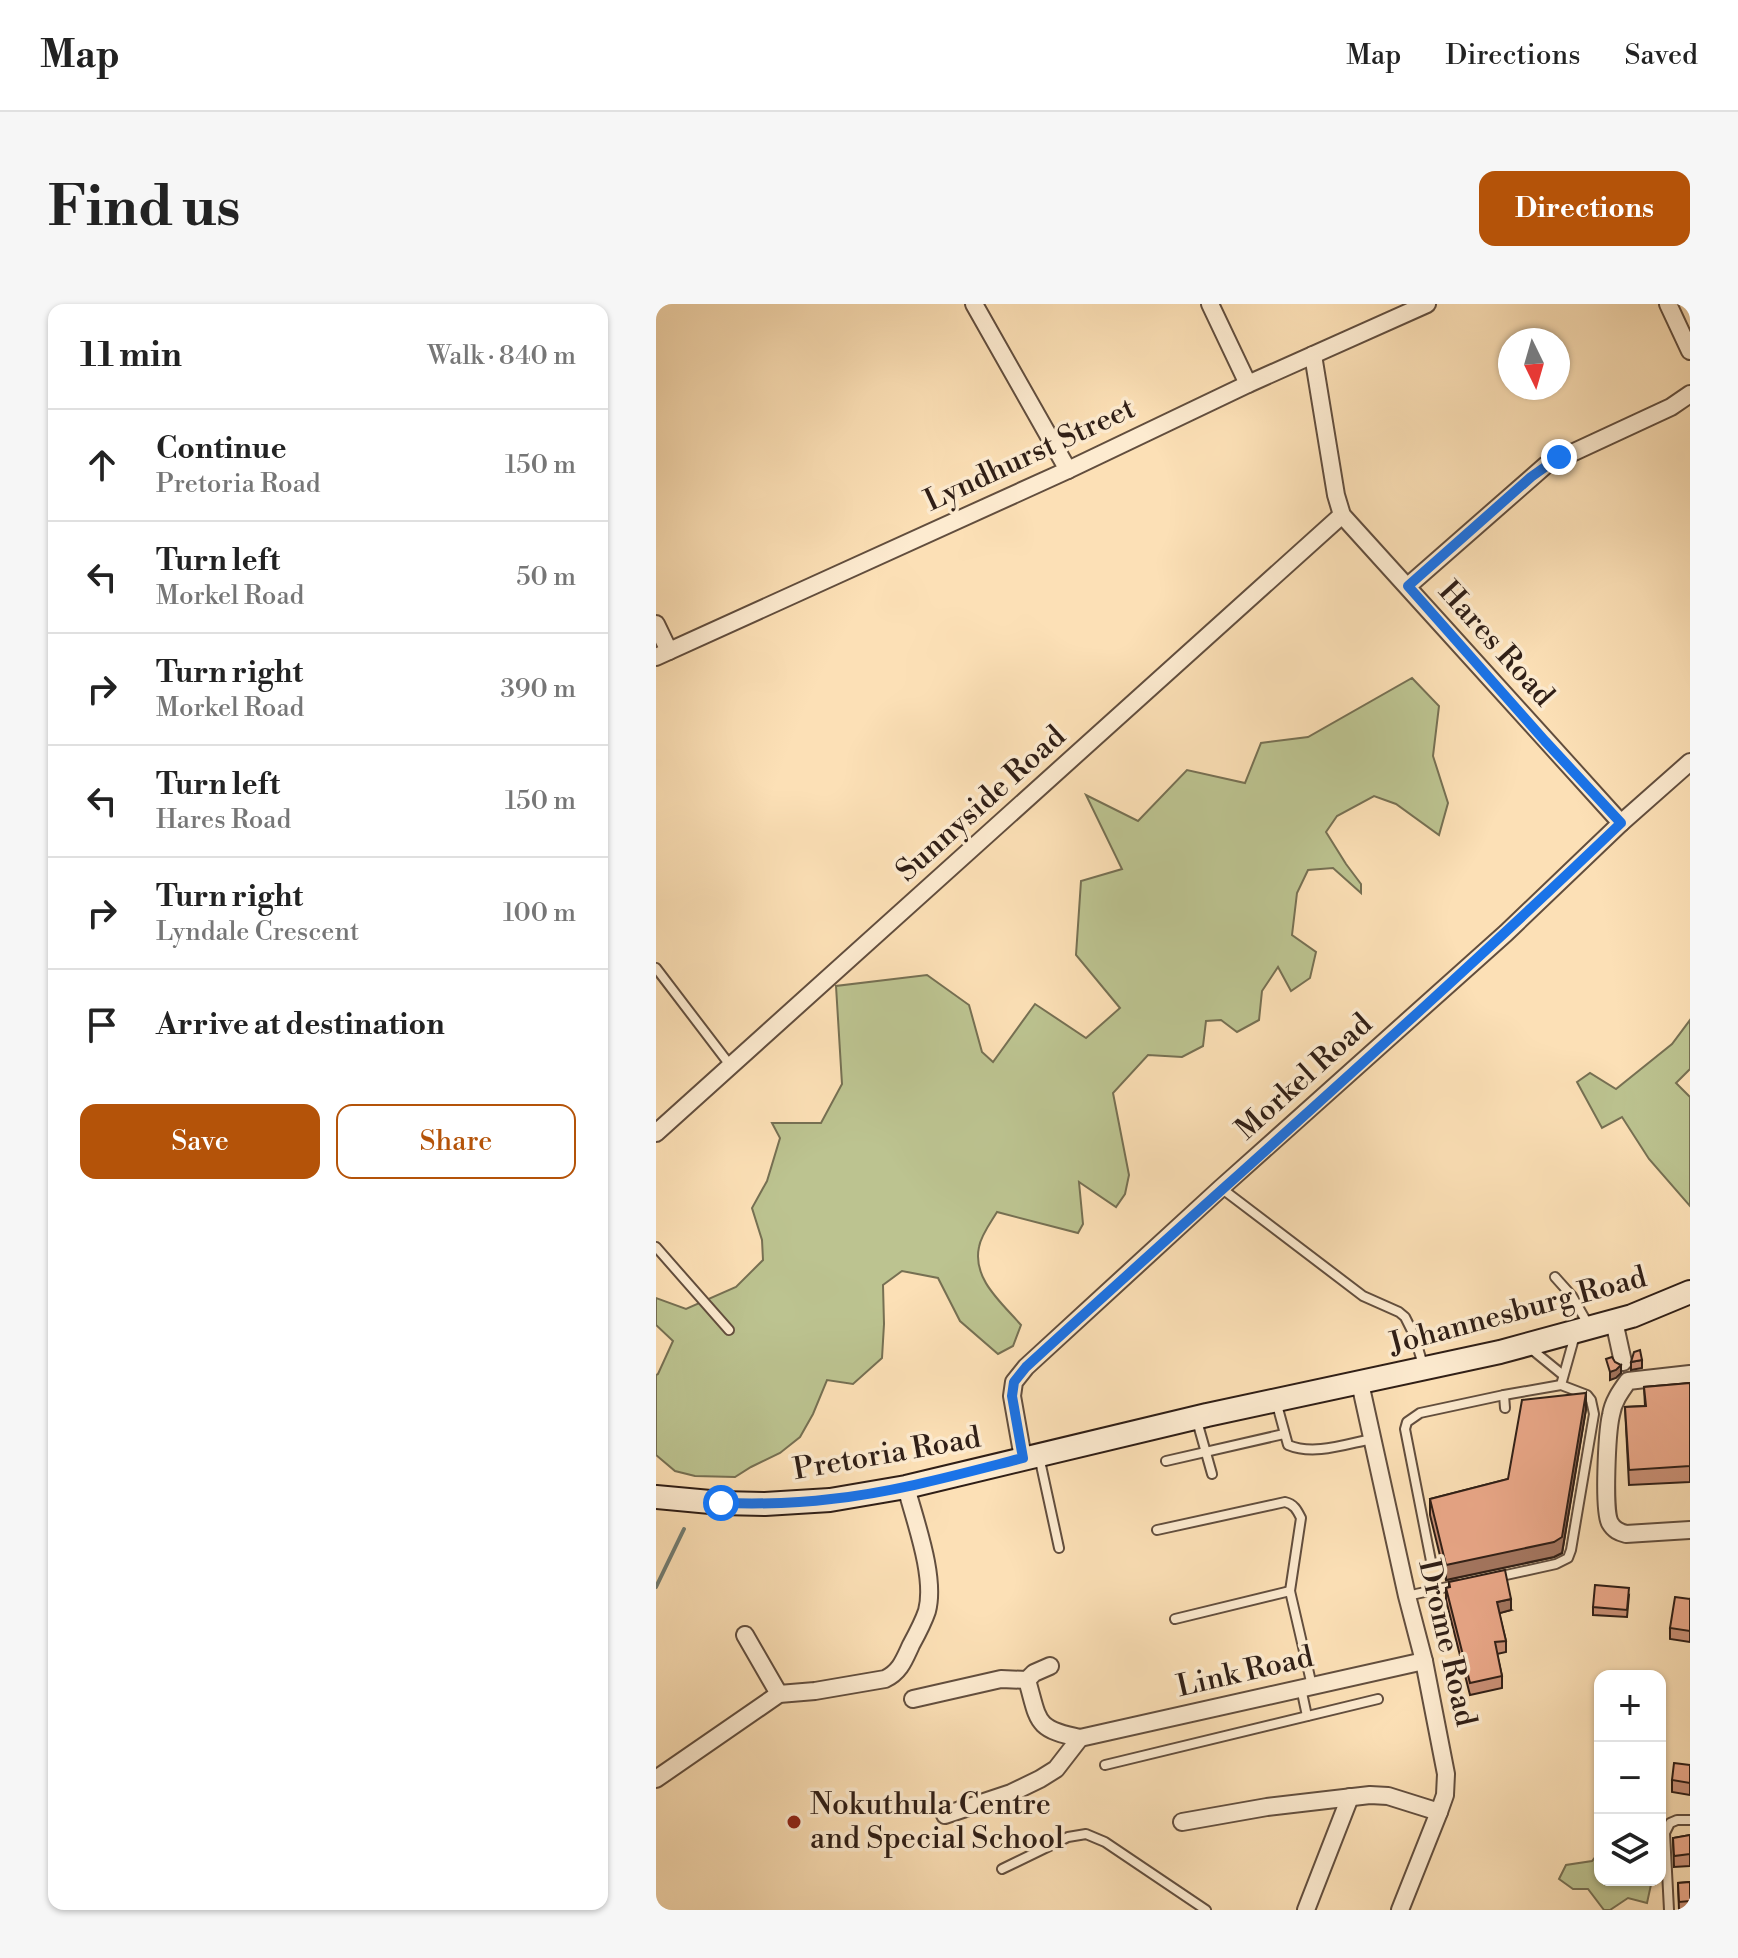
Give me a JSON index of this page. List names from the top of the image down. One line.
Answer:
{"streets":{"main road":["Johannesburg Road","Pretoria Road"],"street":["Lyndhurst Street","Hares Road","Sunnyside Road","Morkel Road","Drome Road","Link Road"]},"crossings":[["Lyndhurst Street","Hares Road"],["Hares Road","Sunnyside Road"],["Hares Road","Morkel Road"],["Morkel Road","Pretoria Road"],["Johannesburg Road","Pretoria Road"],["Johannesburg Road","Drome Road"],["Pretoria Road","Drome Road"],["Drome Road","Link Road"]],"places":["Nokuthula Centre and Special School"],"north":"bottom","page":{"header":"Map","nav":["Map","Directions","Saved"],"buttons":["Directions",["Save","Share"]],"title":"Find us","heading":["11 min","Walk · 840 m"],"list":[["Continue","Pretoria Road","150 m"],["Turn left","Morkel Road","50 m"],["Turn right","Morkel Road","390 m"],["Turn left","Hares Road","150 m"],["Turn right","Lyndale Crescent","100 m"],"Arrive at destination"],"map_buttons":["+","−"]}}
